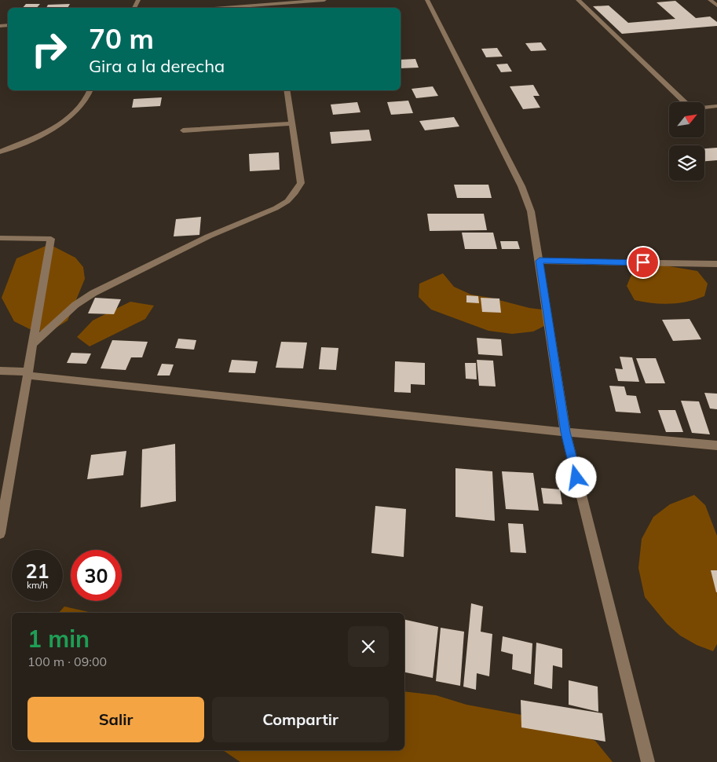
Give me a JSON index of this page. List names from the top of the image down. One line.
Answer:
{"north":"top right","page":{"turn":["70 m","Gira a la derecha"],"speed":"21 km/h","limit":"30","heading":["1 min","100 m · 09:00"],"buttons":["Salir","Compartir"]}}
